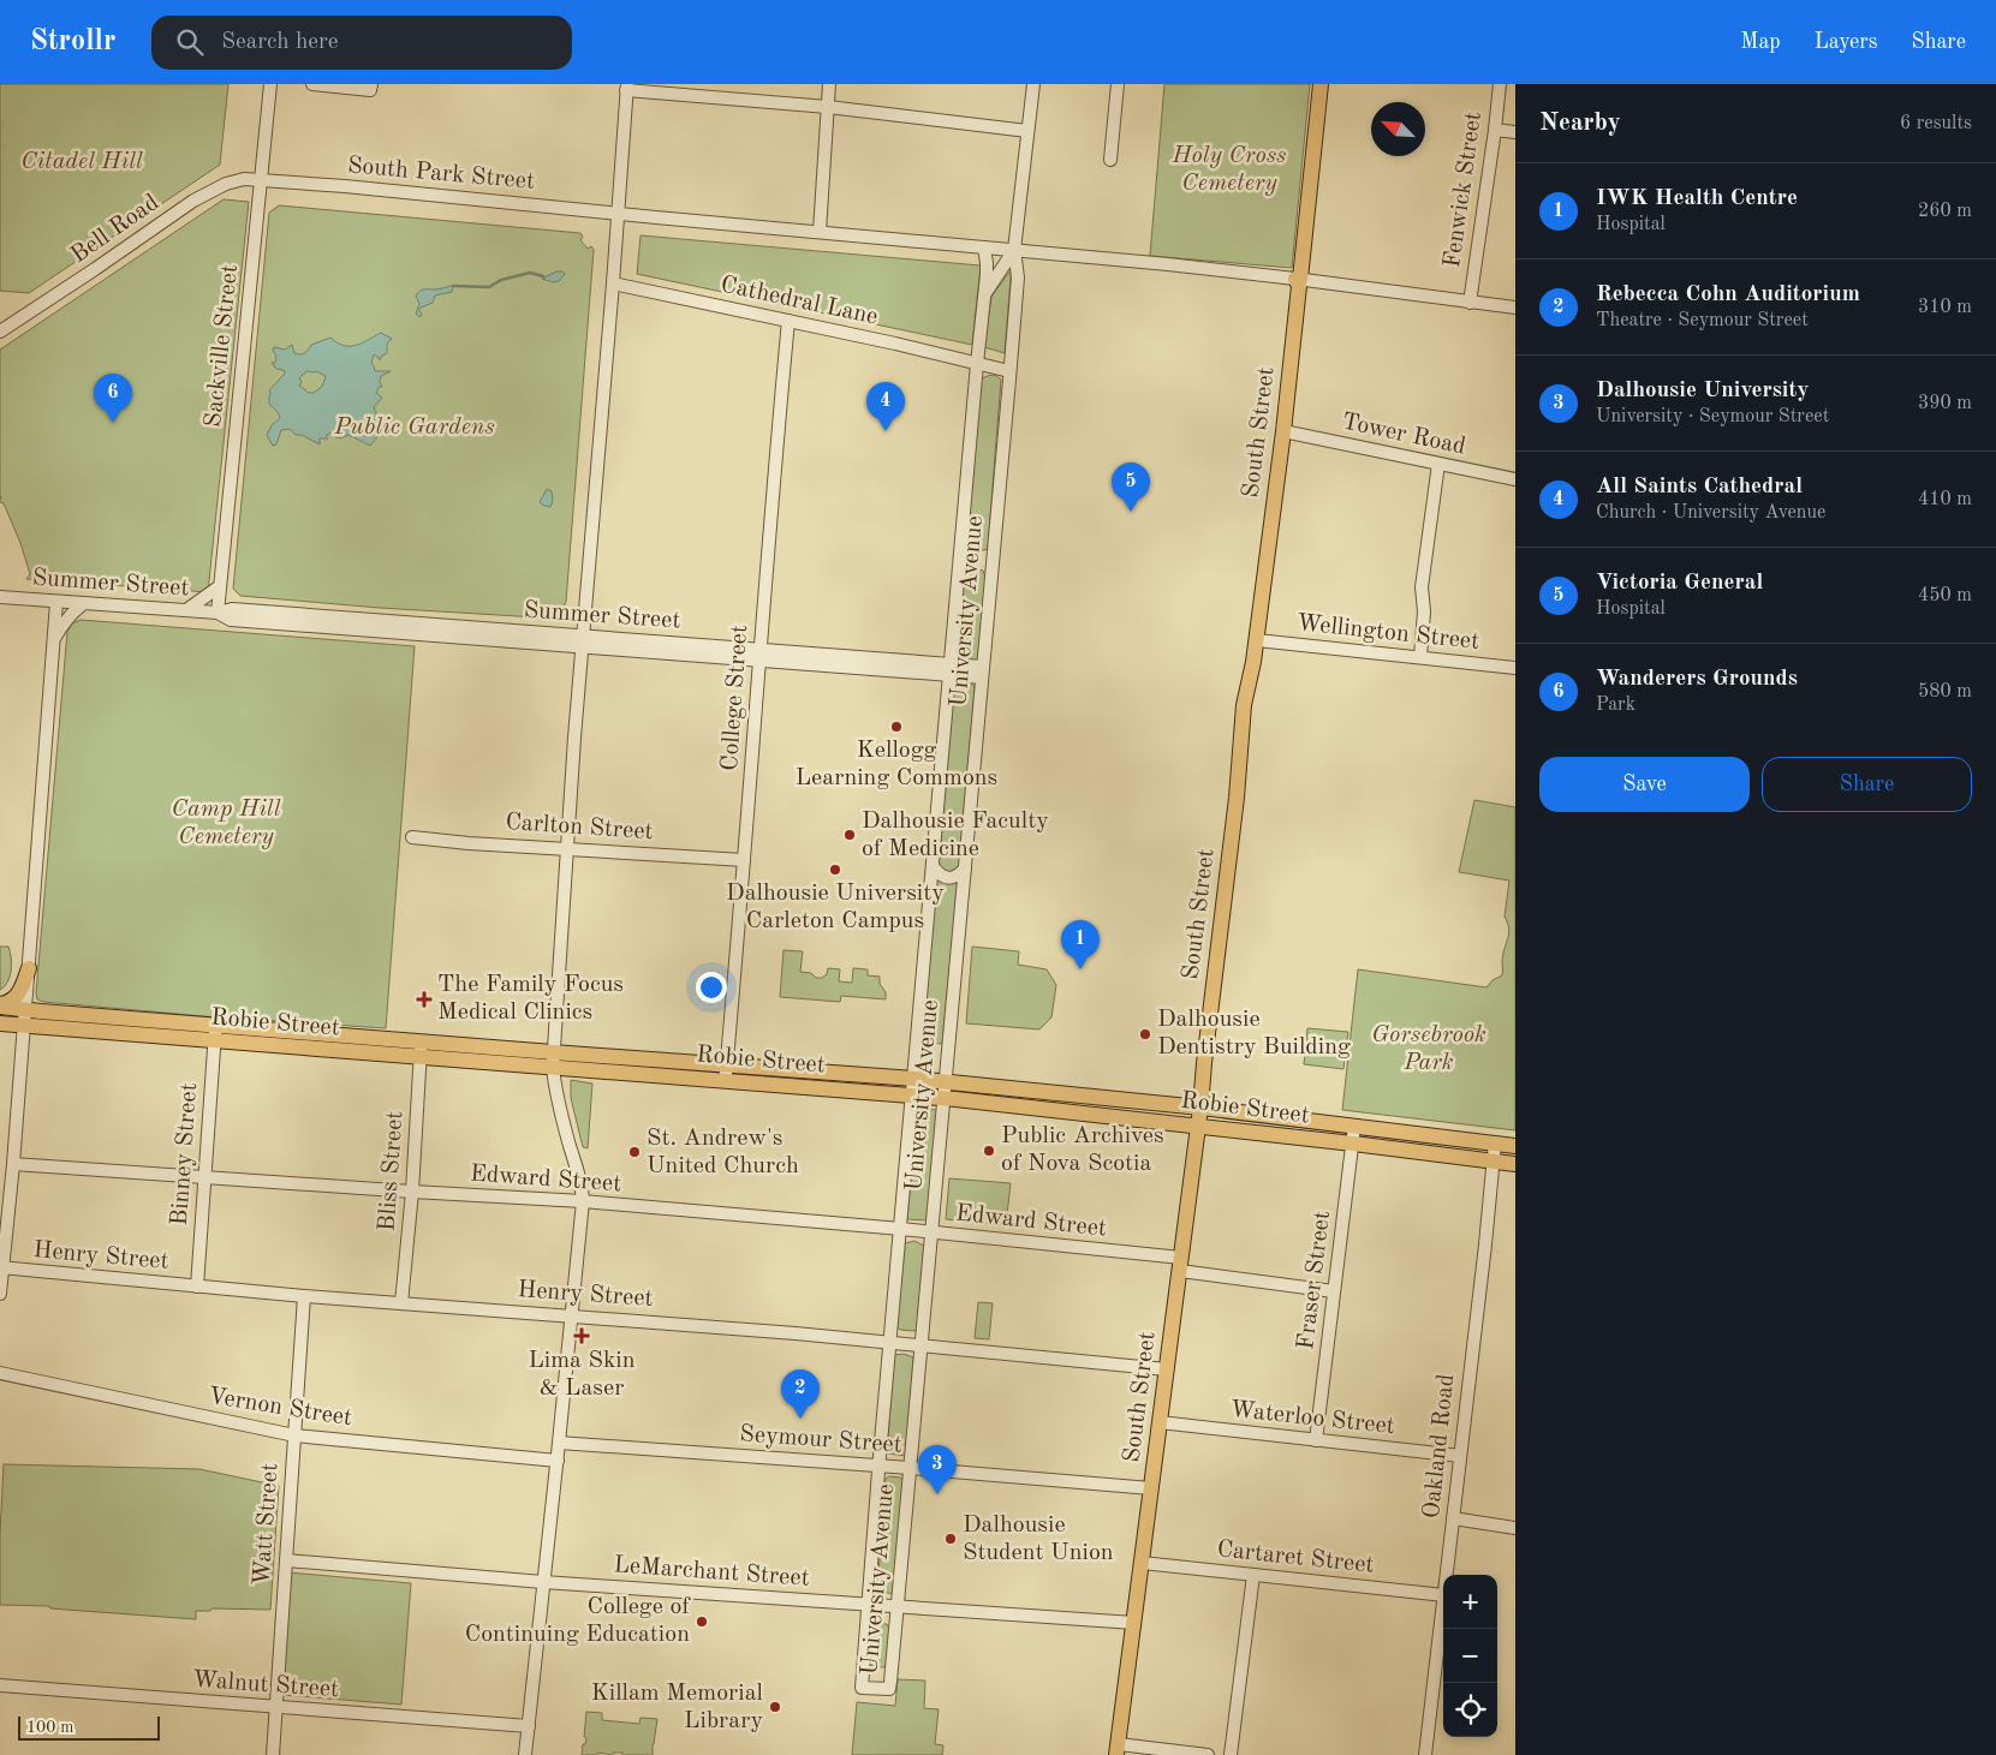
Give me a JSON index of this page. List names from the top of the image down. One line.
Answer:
{"streets":{"main road":["South Street","Robie Street"],"street":["South Park Street","Fenwick Street","Bell Road","Cathedral Lane","Sackville Street","Tower Road","Summer Street","University Avenue","Wellington Street","College Street","Carlton Street","Binney Street","Bliss Street","Edward Street","Henry Street","Fraser Street","Vernon Street","Waterloo Street","Seymour Street","Oakland Road","Watt Street","Cartaret Street","LeMarchant Street","Walnut Street"]},"crossings":[["South Park Street","Fenwick Street"],["South Park Street","Bell Road"],["South Park Street","Sackville Street"],["South Park Street","South Street"],["South Park Street","University Avenue"],["Bell Road","Sackville Street"],["Cathedral Lane","University Avenue"],["Cathedral Lane","College Street"],["Sackville Street","Summer Street"],["South Street","Tower Road"],["South Street","Wellington Street"],["South Street","Robie Street"],["South Street","Edward Street"],["South Street","Henry Street"],["South Street","Waterloo Street"],["South Street","Seymour Street"],["South Street","Cartaret Street"],["South Street","LeMarchant Street"],["Summer Street","University Avenue"],["Summer Street","College Street"],["University Avenue","Robie Street"],["University Avenue","Edward Street"],["University Avenue","Henry Street"],["University Avenue","Seymour Street"],["University Avenue","LeMarchant Street"],["College Street","Carlton Street"],["College Street","Robie Street"],["Robie Street","Binney Street"],["Robie Street","Bliss Street"],["Robie Street","Fraser Street"],["Robie Street","Oakland Road"],["Binney Street","Edward Street"],["Binney Street","Henry Street"],["Bliss Street","Edward Street"],["Bliss Street","Henry Street"],["Edward Street","Fraser Street"],["Henry Street","Watt Street"],["Fraser Street","Waterloo Street"],["Vernon Street","Watt Street"],["Waterloo Street","Oakland Road"],["Watt Street","LeMarchant Street"],["Watt Street","Walnut Street"]],"parks":["Holy Cross Cemetery","Citadel Hill","Public Gardens","Camp Hill Cemetery","Gorsebrook Park"],"places":{"other":["Kellogg Learning Commons","Dalhousie Faculty of Medicine","Dalhousie University Carleton Campus","Dalhousie Dentistry Building","Public Archives of Nova Scotia","St. Andrew's United Church","Dalhousie Student Union","College of Continuing Education","Killam Memorial Library"],"health":["The Family Focus Medical Clinics","Lima Skin & Laser"]},"scale_bar":"100 m","north":"top left","page":{"header":"Strollr","search":"Search here","nav":["Map","Layers","Share"],"heading":["Nearby","6 results"],"list":[{"mark":"1","name":"IWK Health Centre","note":"Hospital","value":"260 m"},{"mark":"2","name":"Rebecca Cohn Auditorium","note":"Theatre · Seymour Street","value":"310 m"},{"mark":"3","name":"Dalhousie University","note":"University · Seymour Street","value":"390 m"},{"mark":"4","name":"All Saints Cathedral","note":"Church · University Avenue","value":"410 m"},{"mark":"5","name":"Victoria General","note":"Hospital","value":"450 m"},{"mark":"6","name":"Wanderers Grounds","note":"Park","value":"580 m"}],"pins":["6","4","5","1","2","3"],"buttons":["Save","Share"],"map_buttons":["+","−"],"scale":"100 m"}}
